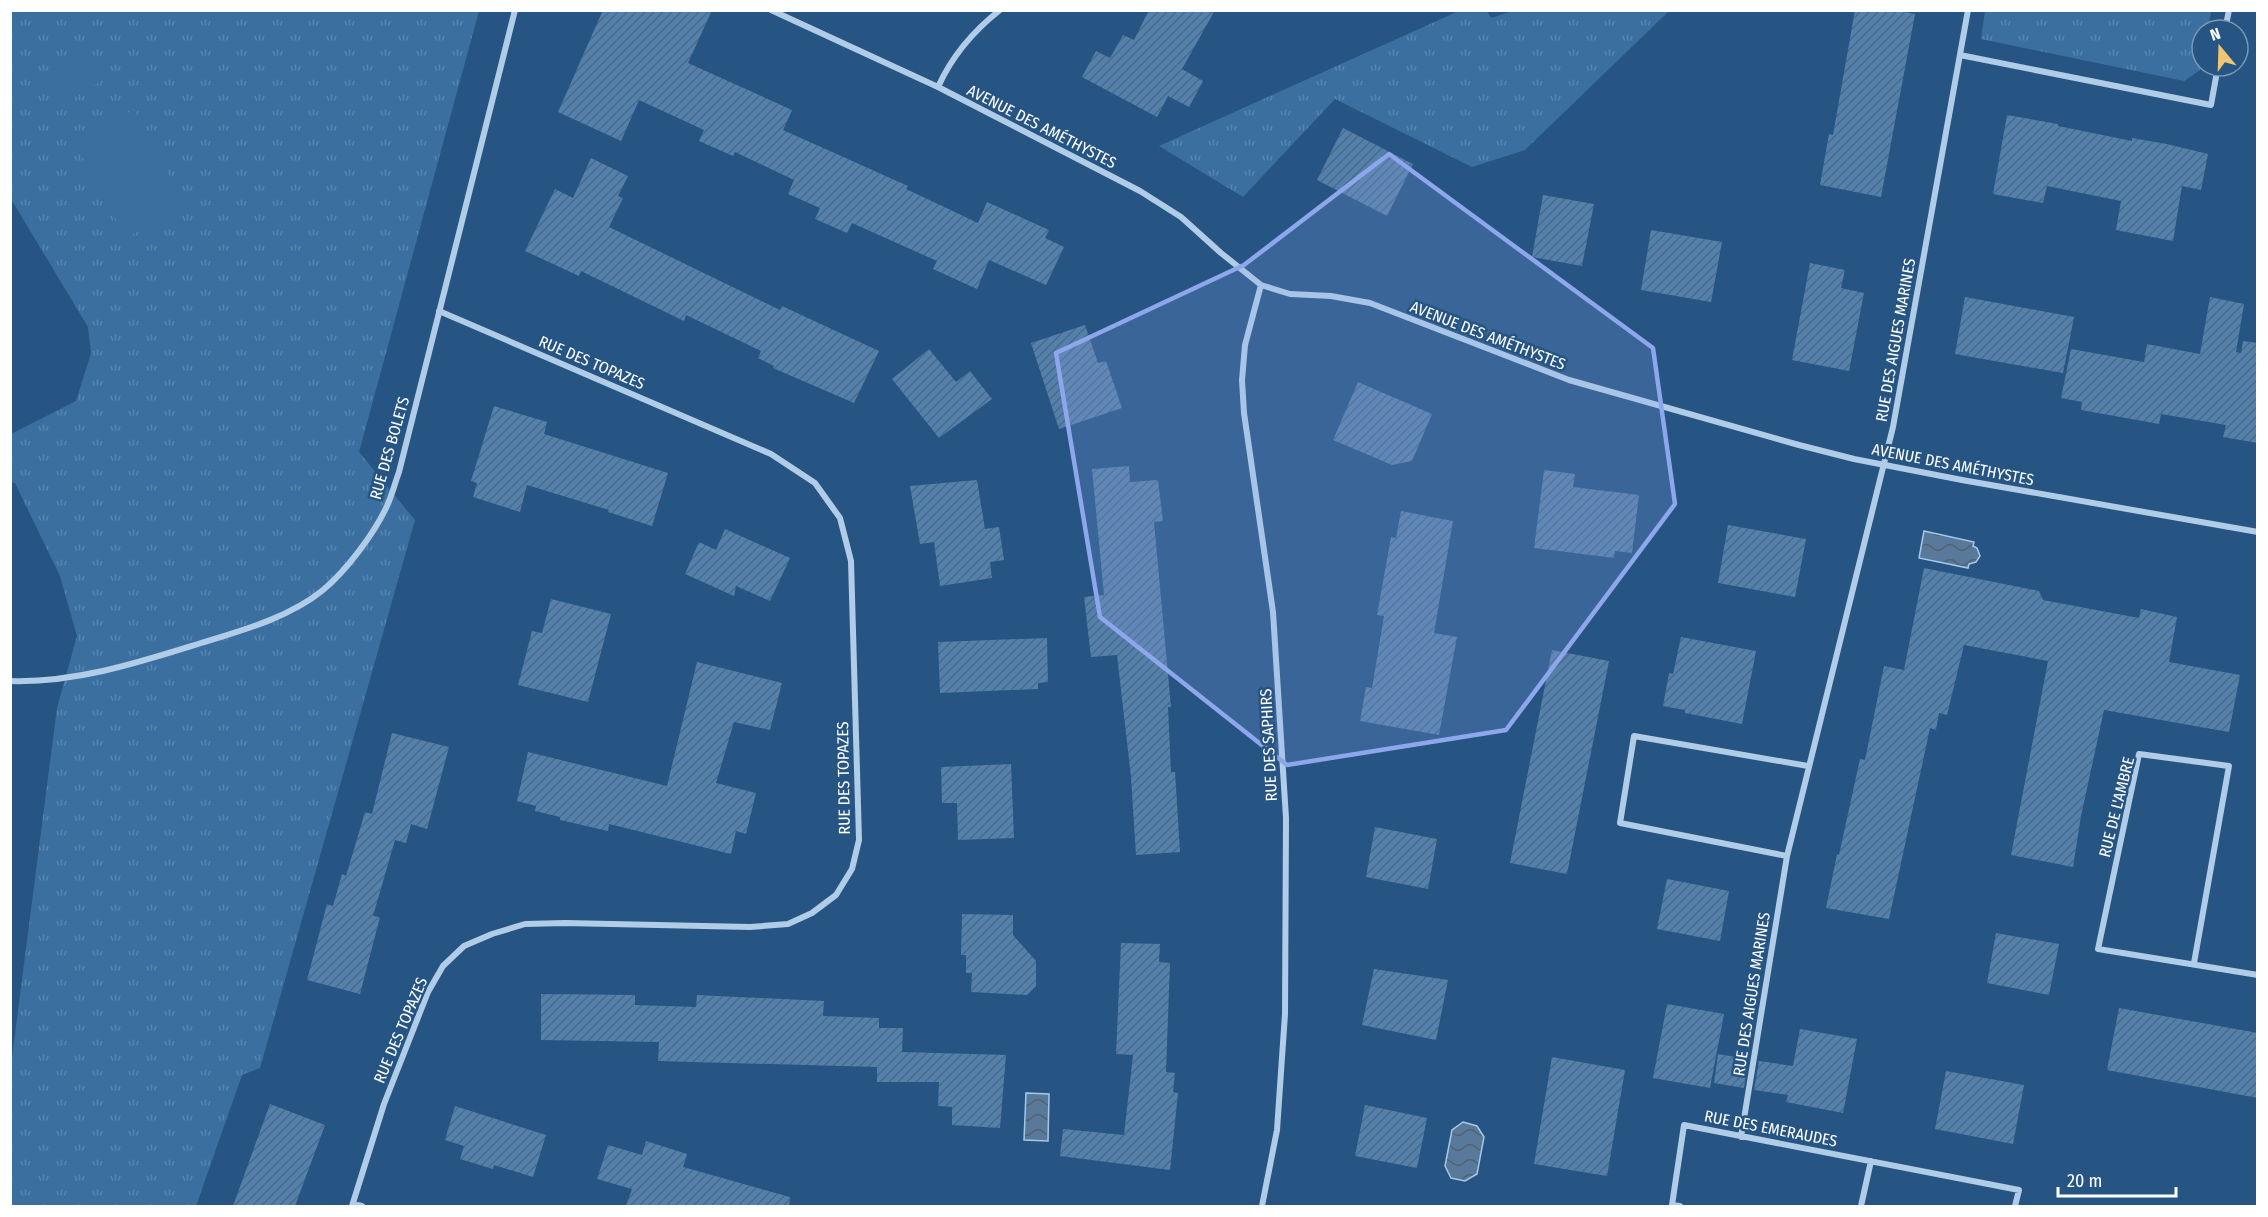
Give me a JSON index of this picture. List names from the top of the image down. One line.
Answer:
{"streets":{"street":["AVENUE DES AMÉTHYSTES","RUE DES AIGUES MARINES","RUE DES TOPAZES","RUE DES BOLETS","RUE DES SAPHIRS","RUE DE L'AMBRE","RUE DES EMERAUDES"]},"crossings":[["AVENUE DES AMÉTHYSTES","RUE DES AIGUES MARINES"],["AVENUE DES AMÉTHYSTES","RUE DES SAPHIRS"],["RUE DES AIGUES MARINES","RUE DES EMERAUDES"],["RUE DES TOPAZES","RUE DES BOLETS"]],"scale_bar":"20 m","north":"top"}
